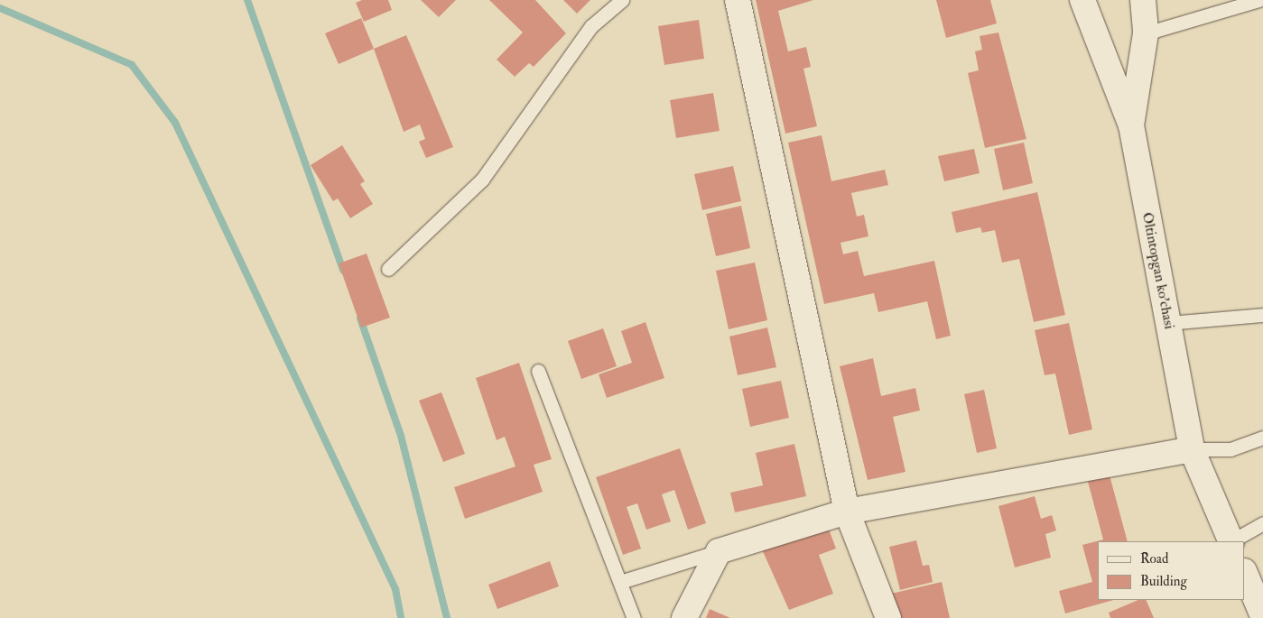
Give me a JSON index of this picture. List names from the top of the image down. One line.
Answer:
{"streets":{"street":["Oltintopgan ko'chasi"]},"legend":["Road","Building"]}
